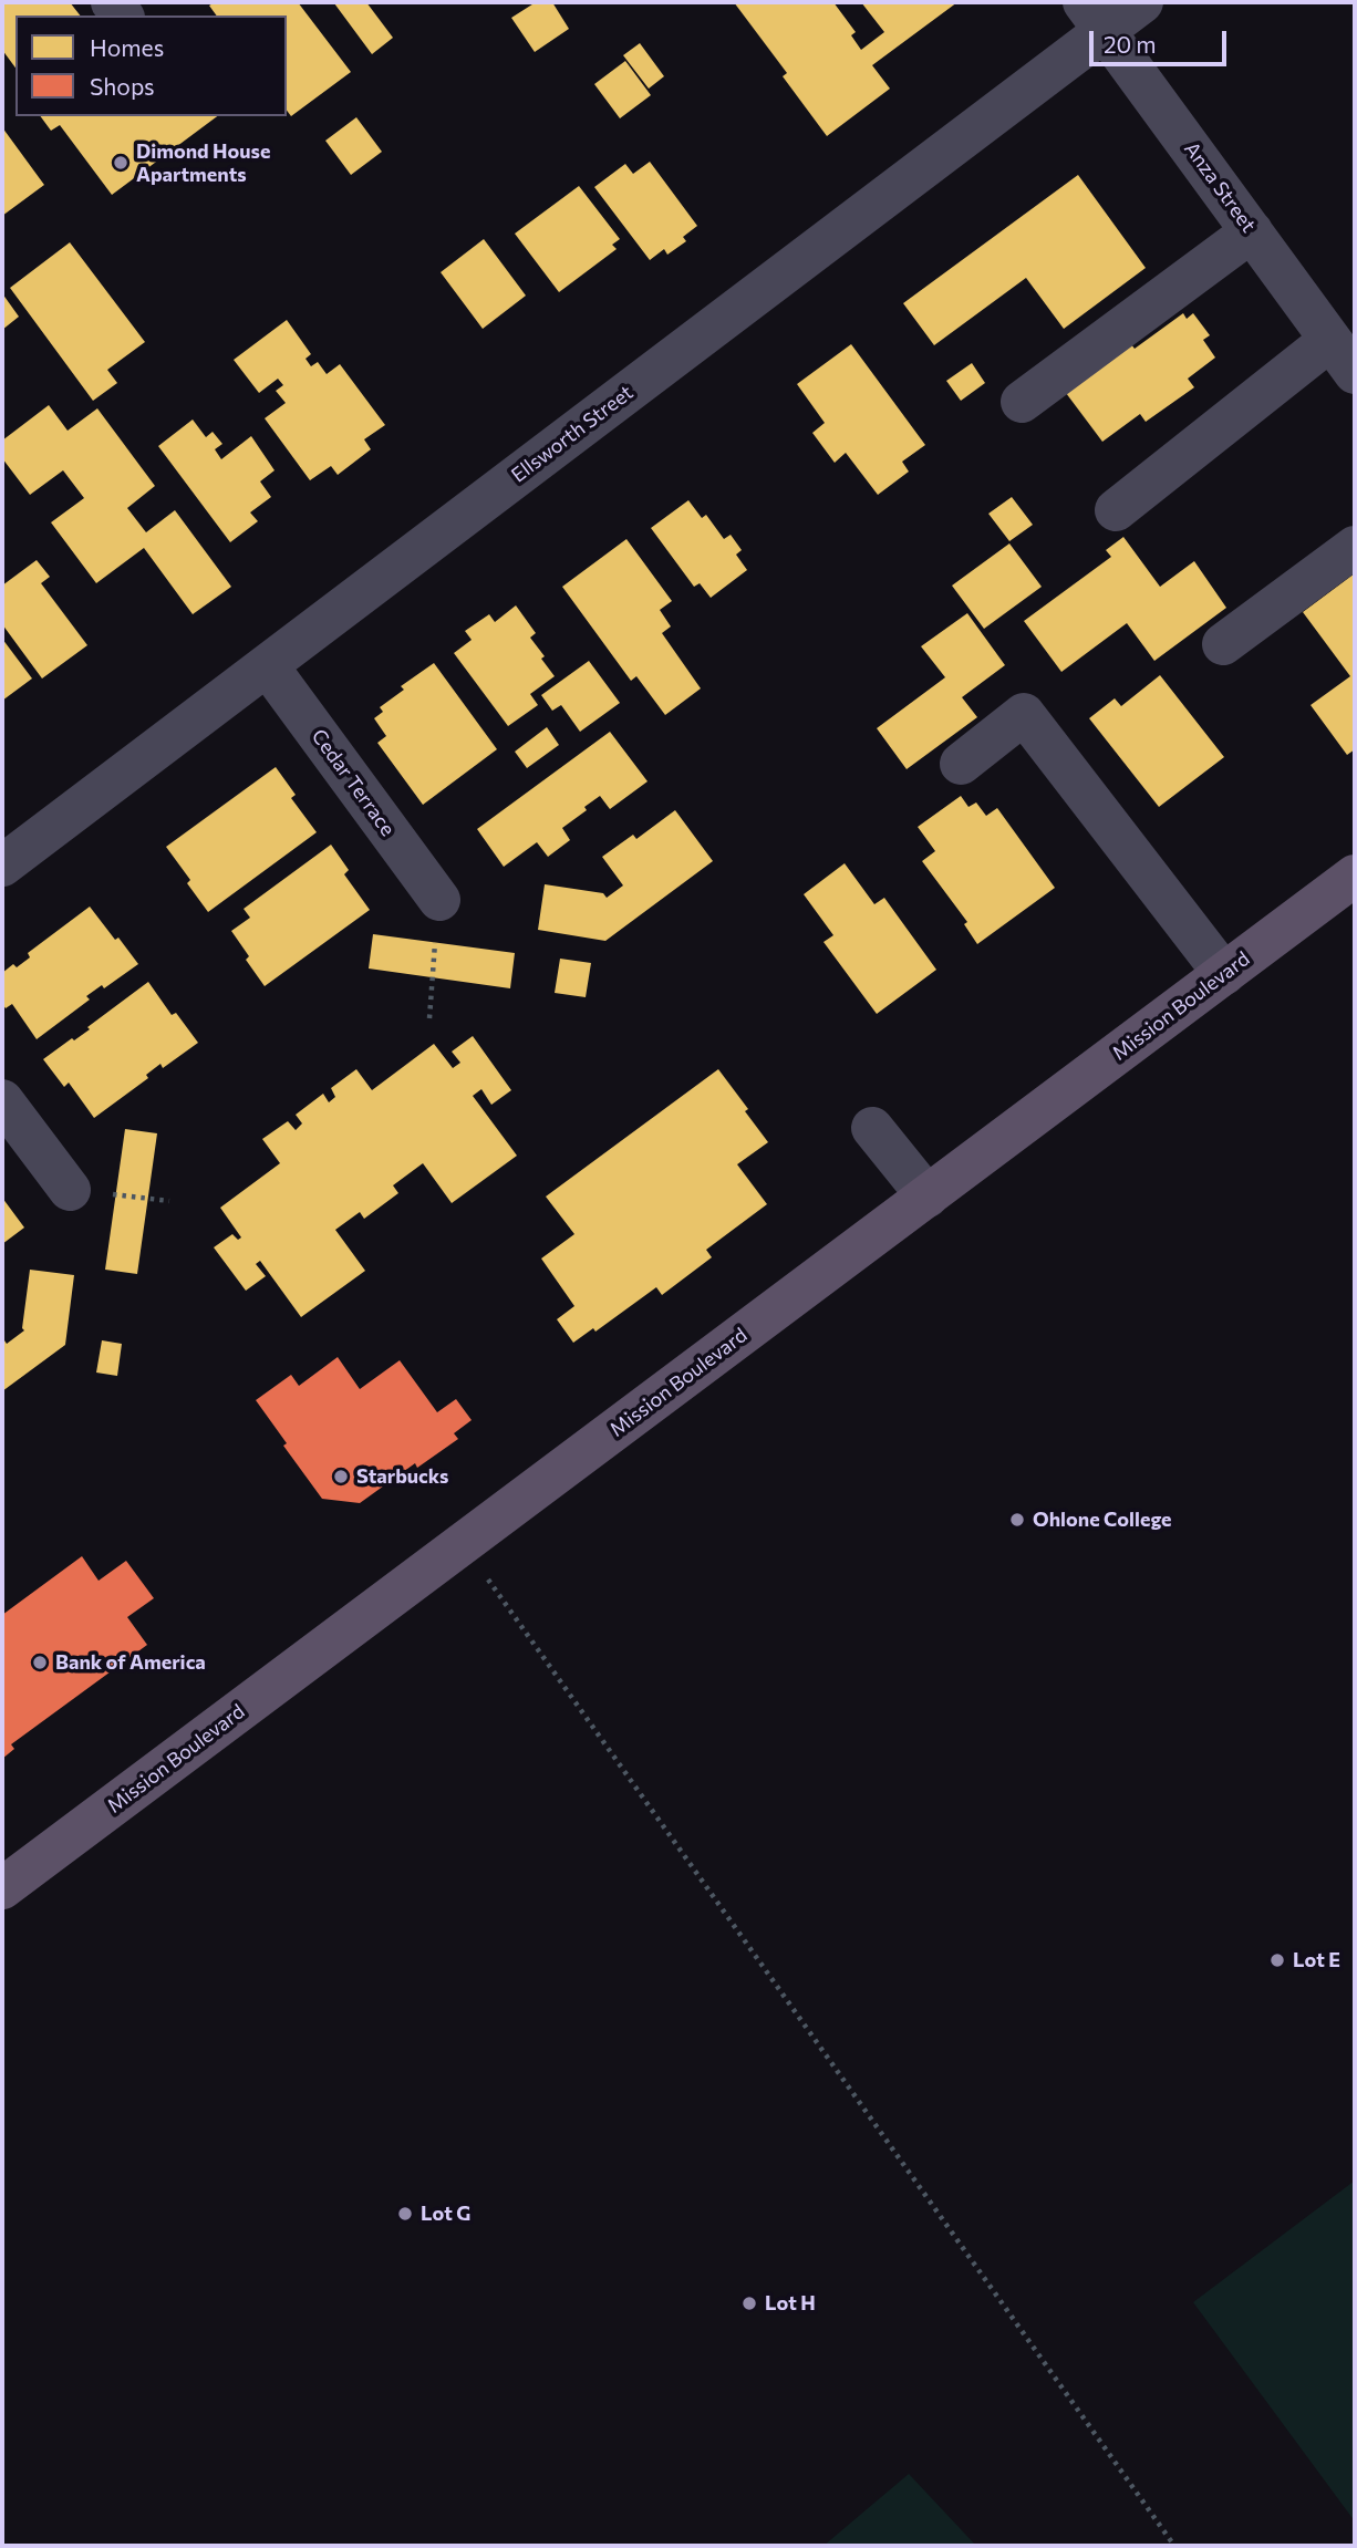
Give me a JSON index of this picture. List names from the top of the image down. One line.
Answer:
{"streets":{"main road":["Mission Boulevard"],"street":["Anza Street","Ellsworth Street","Cedar Terrace"]},"crossings":[["Anza Street","Ellsworth Street"],["Ellsworth Street","Cedar Terrace"]],"places":["Dimond House Apartments","Starbucks","Ohlone College","Bank of America","Lot E","Lot G","Lot H"],"legend":["Homes","Shops"],"scale_bar":"20 m"}
